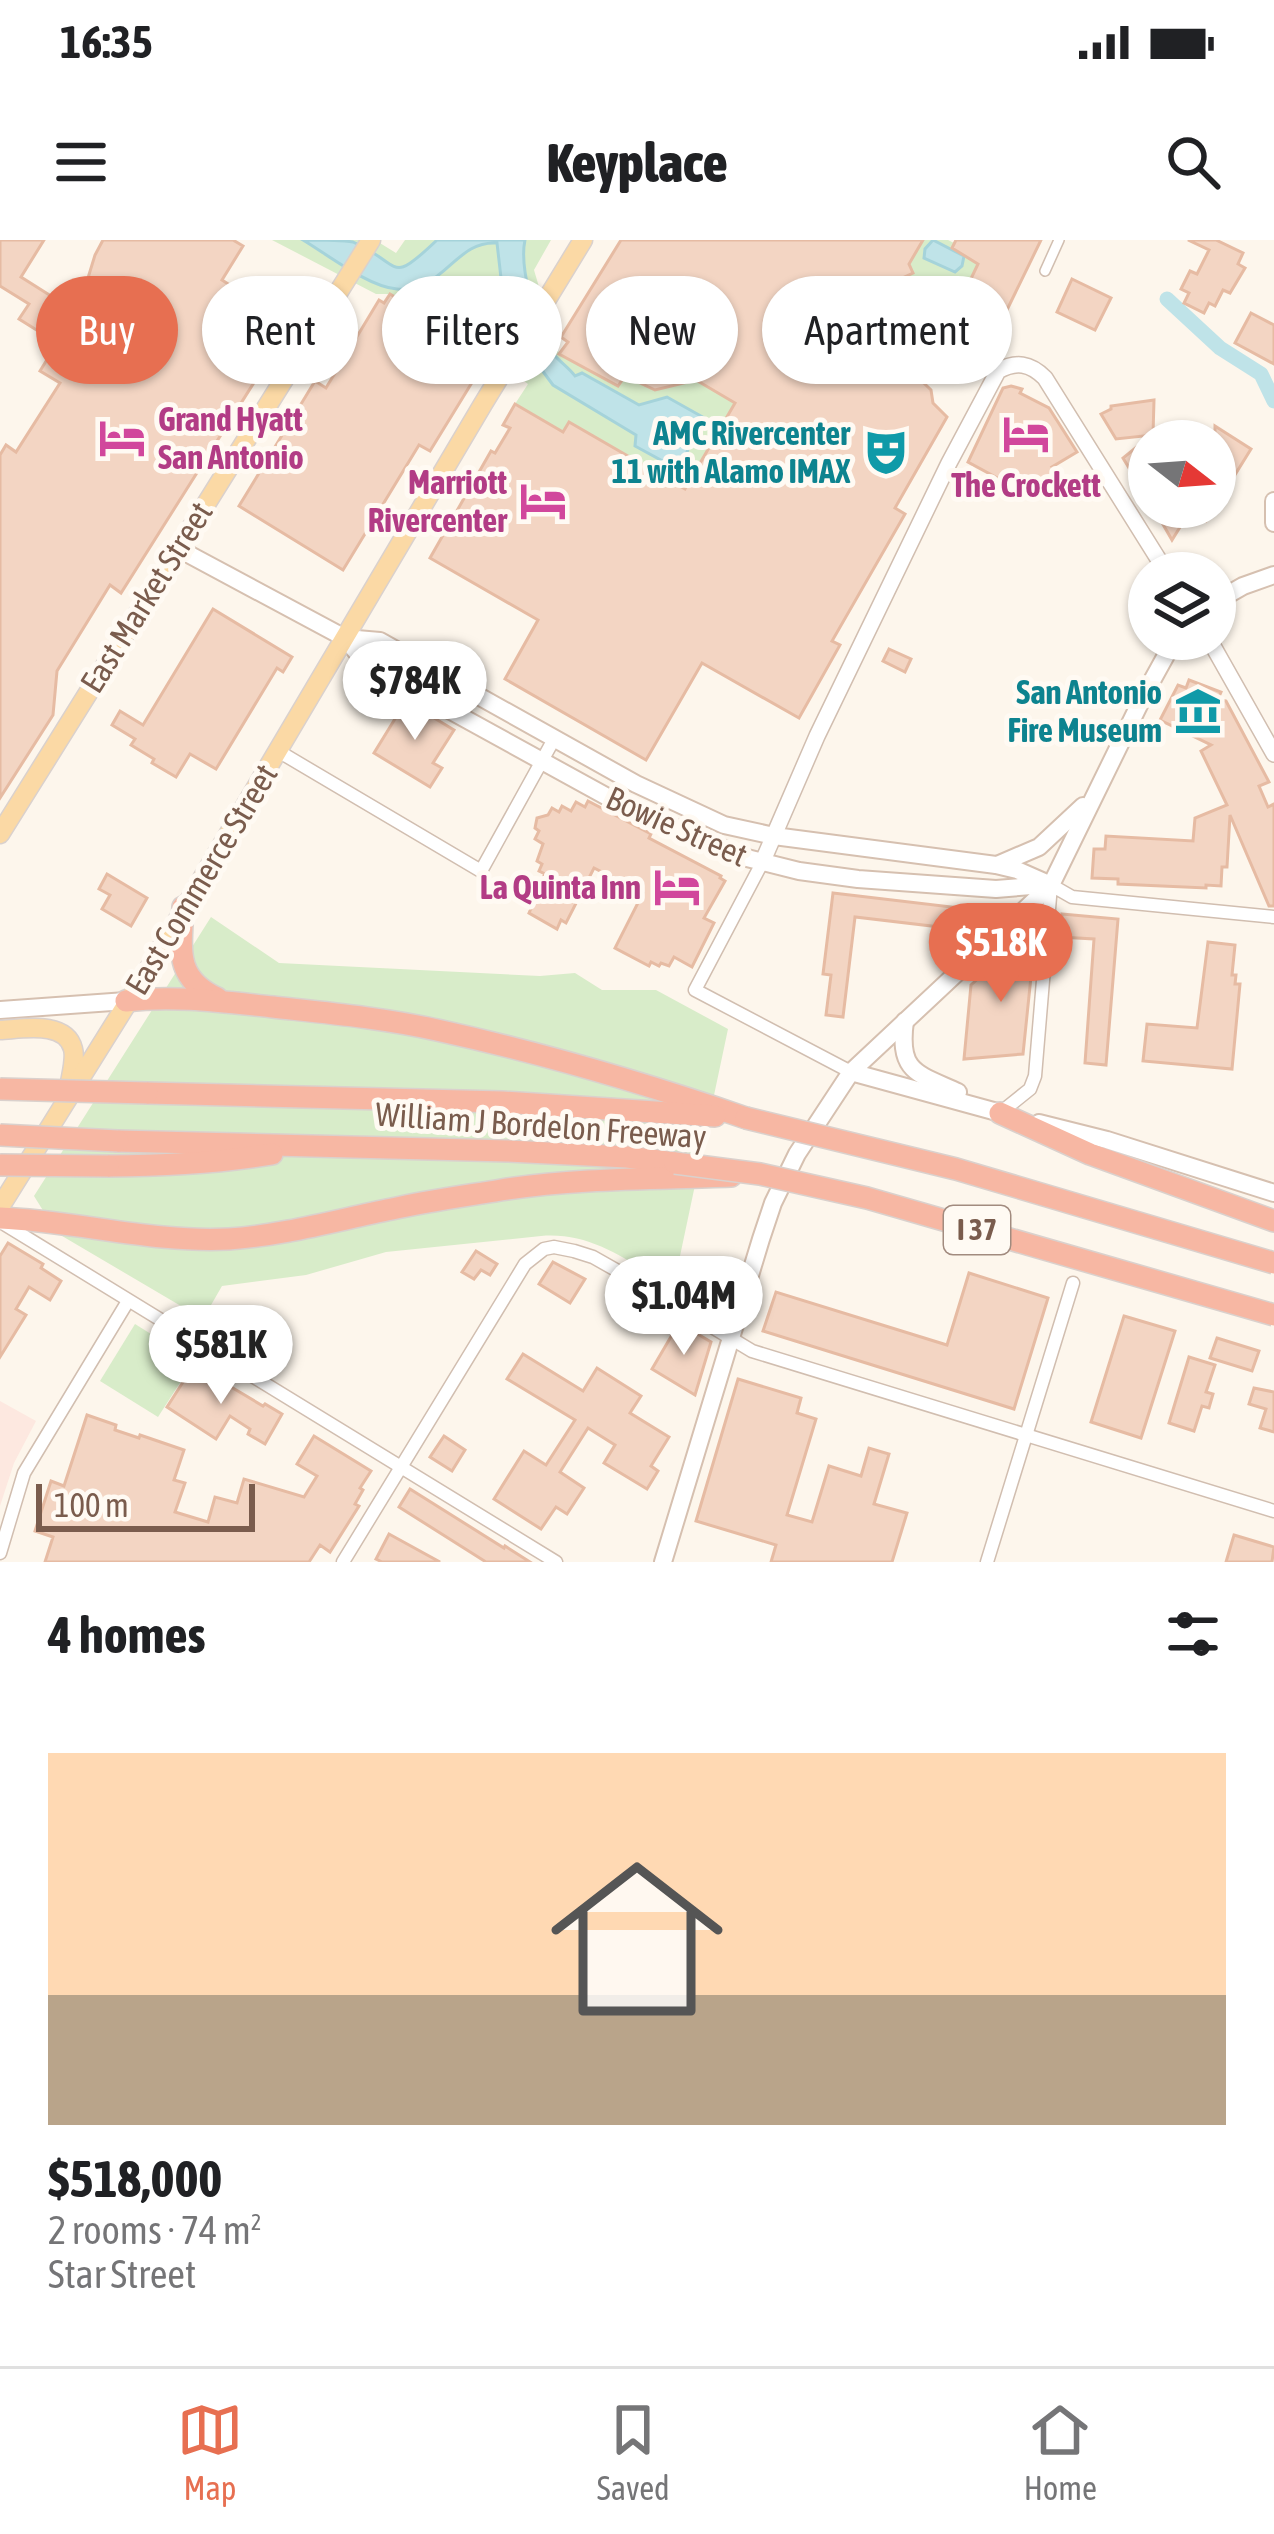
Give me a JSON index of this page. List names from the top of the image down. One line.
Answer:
{"streets":{"highway":["William J Bordelon Freeway","I 37"],"main road":["East Market Street","Bowie Street","East Commerce Street"]},"crossings":[["East Market Street","Bowie Street"],["Bowie Street","East Commerce Street"]],"places":{"hotel":["The Crockett","Grand Hyatt San Antonio","Marriott Rivercenter","La Quinta Inn"],"theatre":["AMC Rivercenter 11 with Alamo IMAX"],"museum":["San Antonio Fire Museum"]},"scale_bar":"100 m","north":"right","page":{"status":"16:35","header":"Keyplace","chip":["Buy","Rent","Filters","New","Apartment"],"price":["$784K","$518K","$1.04M","$581K"],"scale":"100 m","heading":"4 homes","list":[{"name":"$518,000","note":"2 rooms · 74 m² · Star Street"}],"tabs":["Map","Saved","Home"]}}
